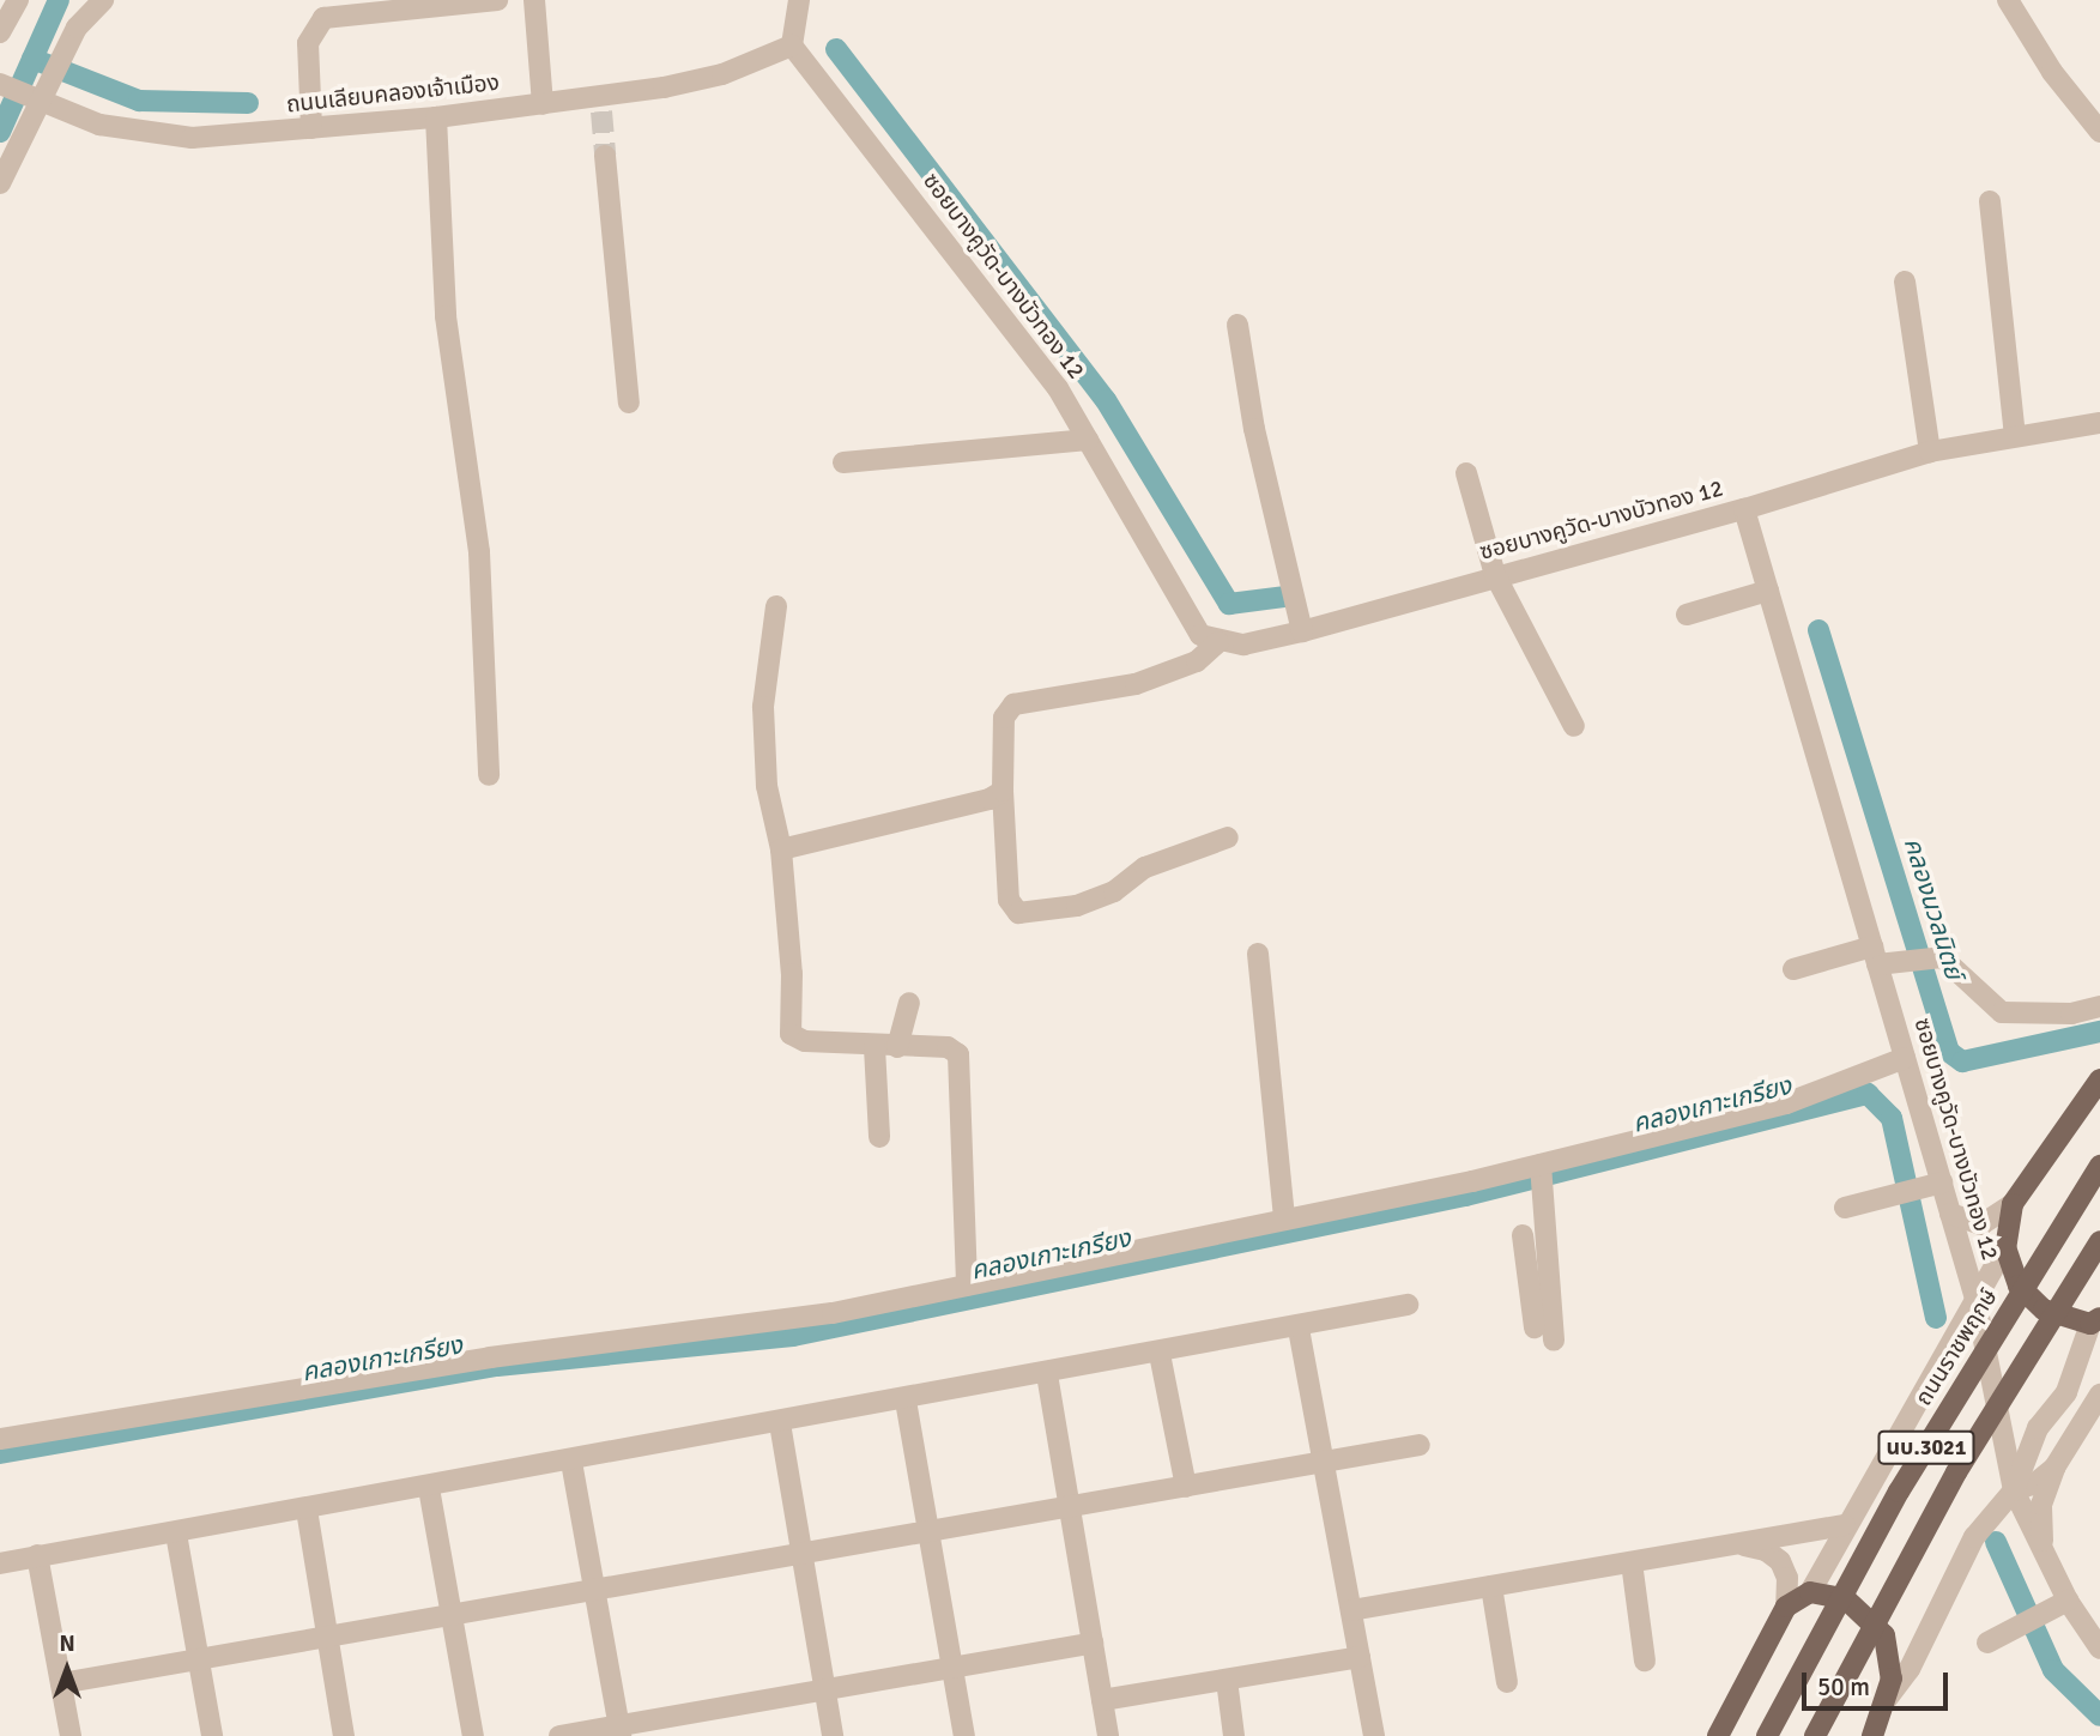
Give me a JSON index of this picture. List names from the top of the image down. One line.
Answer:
{"streets":{"main road":["ถนนราชพฤกษ์","นบ.3021"],"street":["ถนนเลียบคลองเจ้าเมือง","ซอยบางคูวัด-บางบัวทอง 12"]},"crossings":[["ถนนเลียบคลองเจ้าเมือง","ซอยบางคูวัด-บางบัวทอง 12"]],"water":["คลองนวลนิตย์","คลองเกาะเกรียง"],"scale_bar":"50 m","north":"top"}
